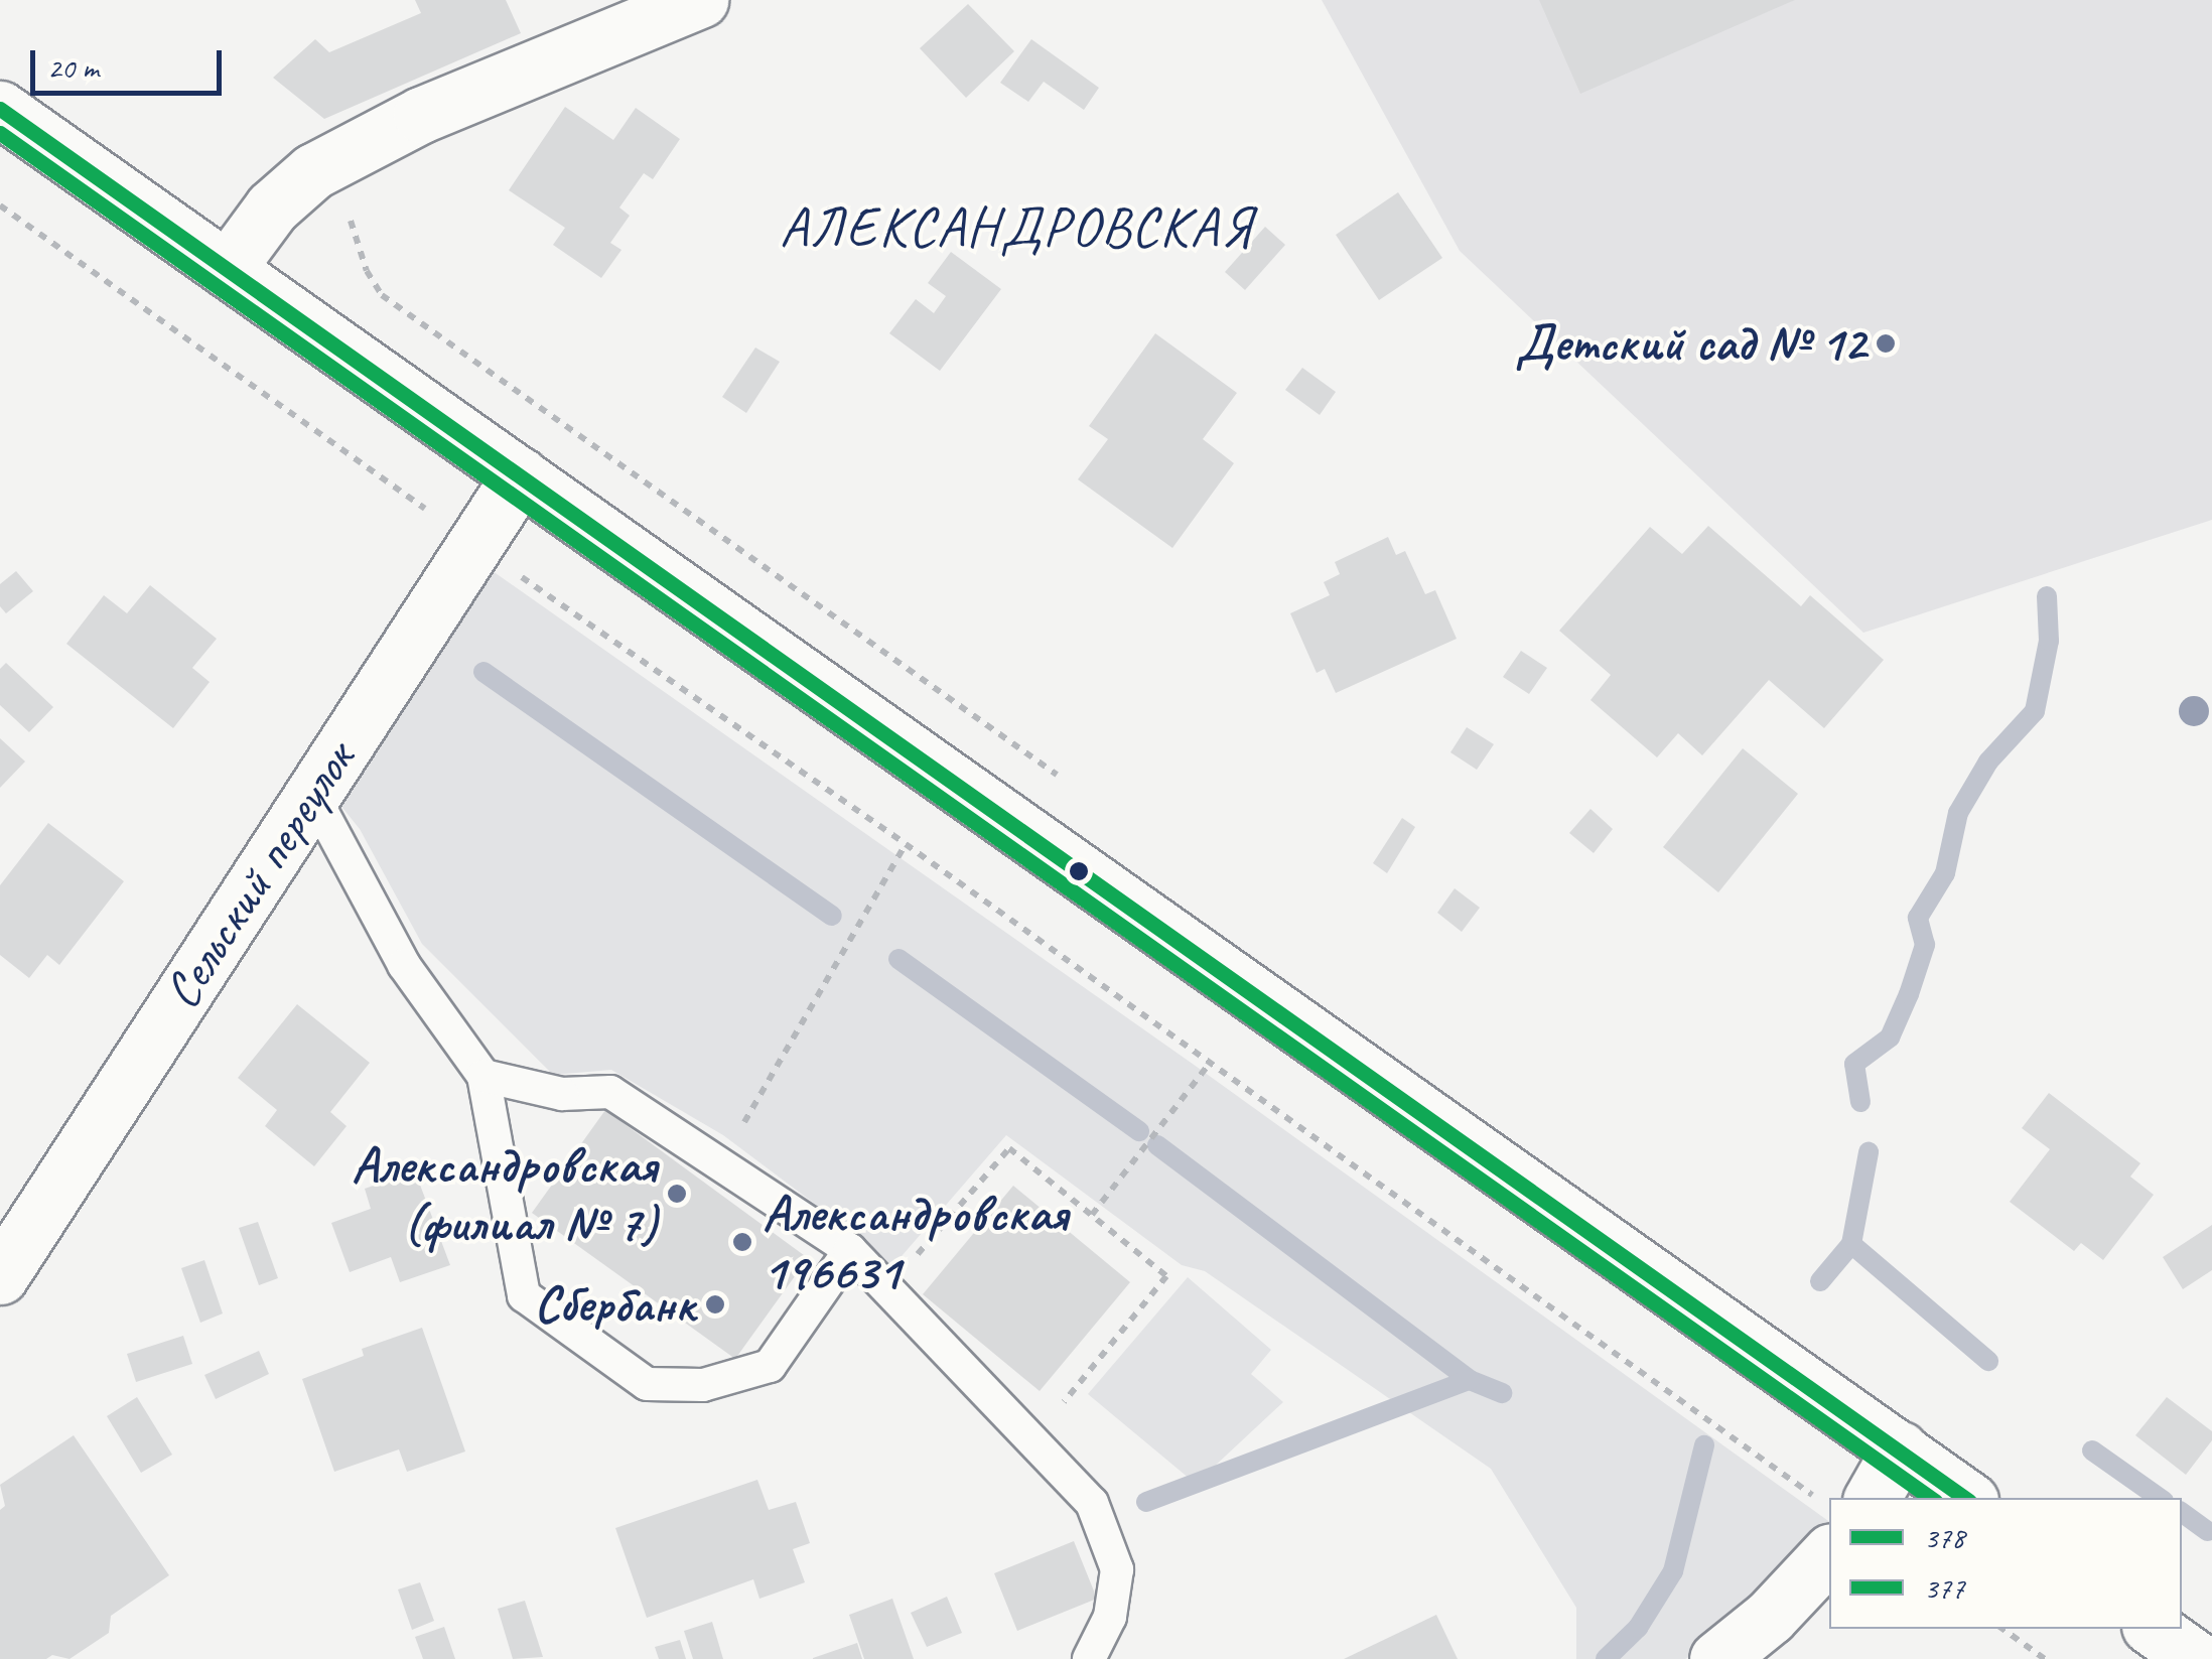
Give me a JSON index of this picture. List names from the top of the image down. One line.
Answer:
{"streets":{"main road":["Сельский переулок"]},"districts":["АЛЕКСАНДРОВСКАЯ"],"places":["Детский сад № 12","Александровская (филиал № 7)","Александровская 196631","Сбербанк"],"lines":["transit line 378","transit line 377"],"legend":["378","377"],"scale_bar":"20 m"}
